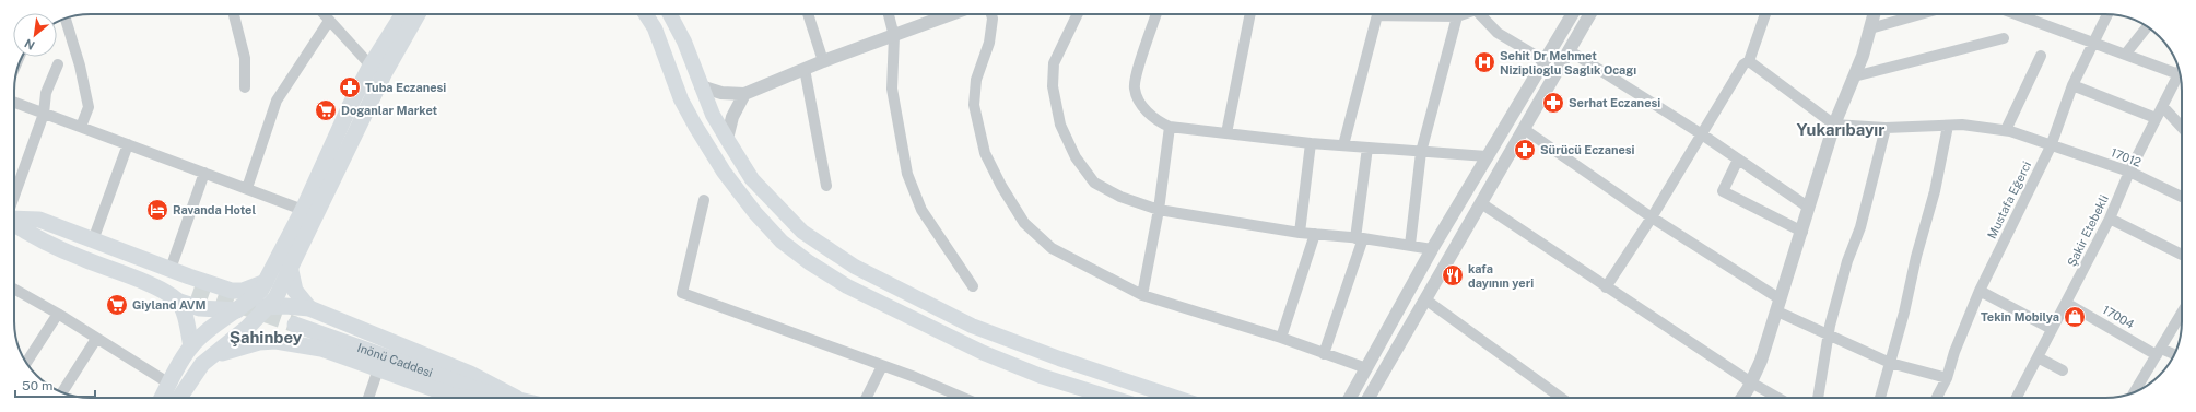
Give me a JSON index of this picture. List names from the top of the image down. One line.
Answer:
{"streets":{"main road":["Inönü Caddesi"],"street":["17012","Mustafa Eğerci","Şakir Etebekli","17004"]},"crossings":[["17012","Mustafa Eğerci"],["17012","Şakir Etebekli"],["Şakir Etebekli","17004"]],"districts":["Yukarıbayır","Şahinbey"],"places":{"hospital":["Sehit Dr Mehmet Niziplioglu Saglık Ocagı"],"pharmacy":["Tuba Eczanesi","Serhat Eczanesi","Sürücü Eczanesi"],"supermarket":["Doganlar Market","Giyland AVM"],"hotel":["Ravanda Hotel"],"restaurant":["kafa dayının yeri"],"shop":["Tekin Mobilya"]},"scale_bar":"50 m","north":"bottom left"}
